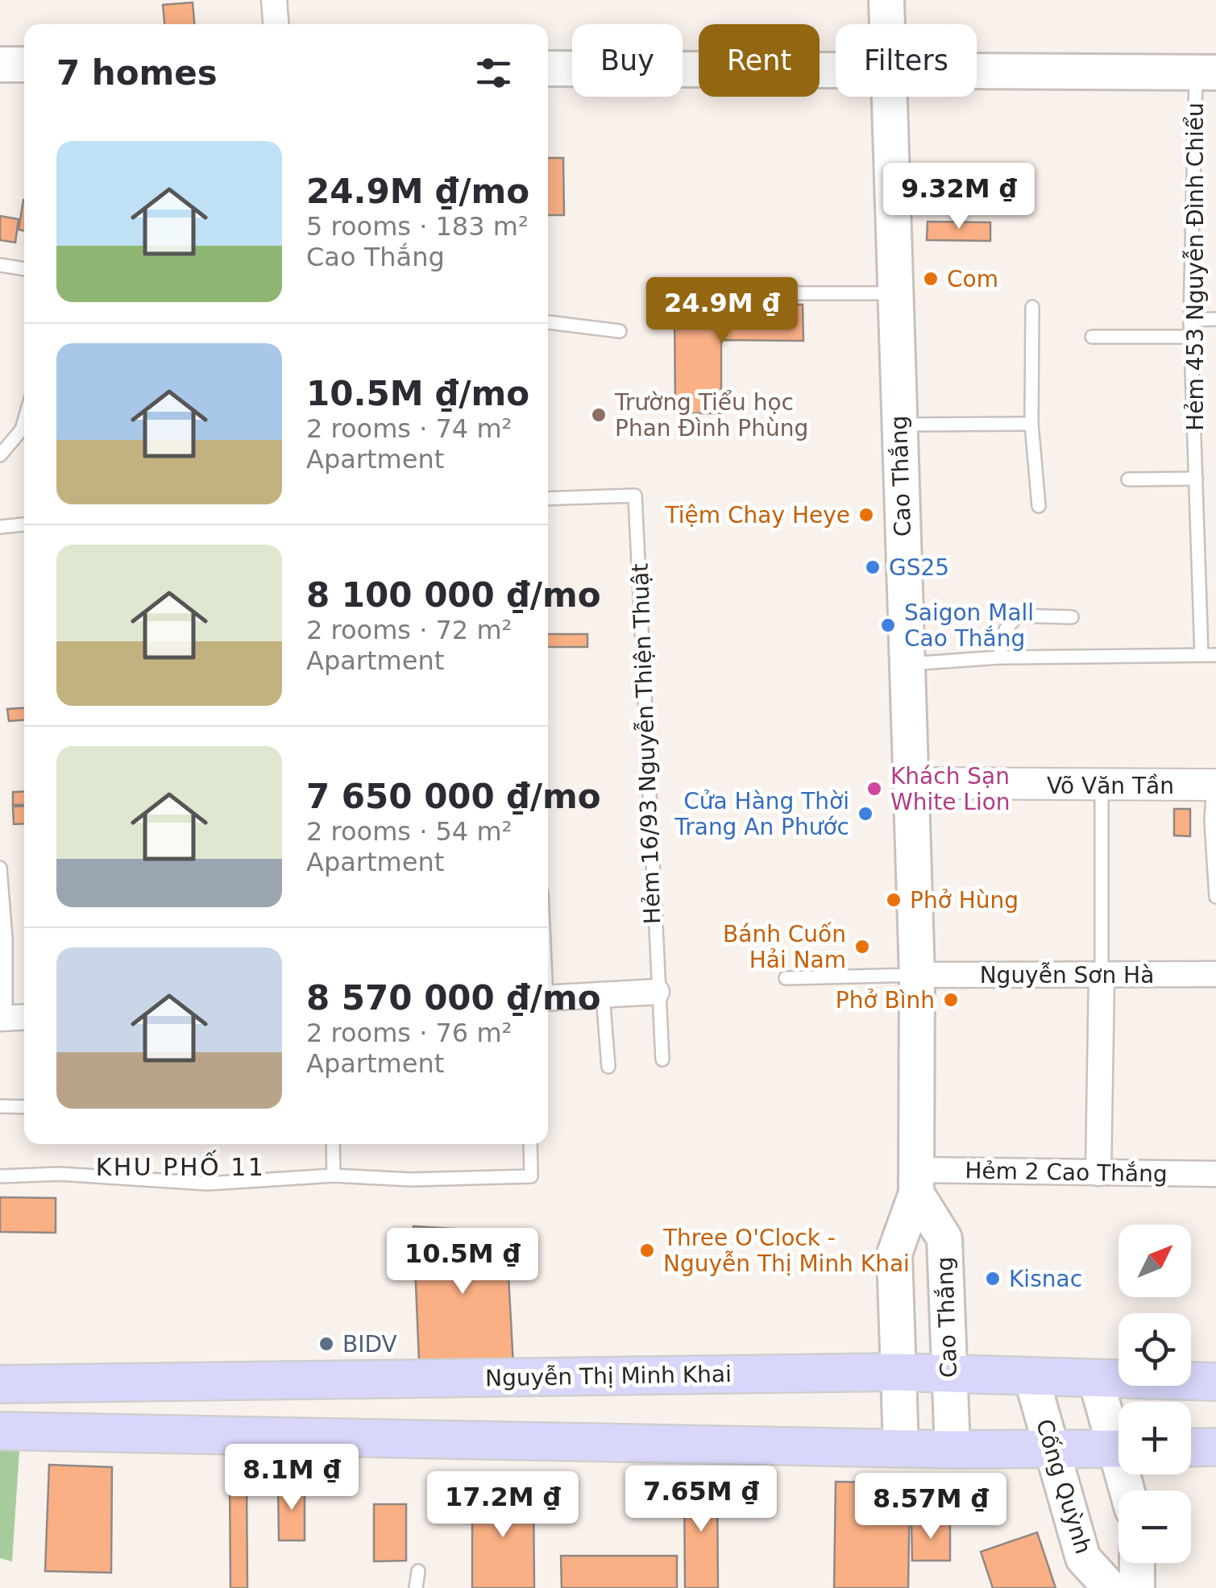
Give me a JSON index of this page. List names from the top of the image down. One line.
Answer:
{"streets":{"main road":["Cao Thắng","Nguyễn Thị Minh Khai","Cống Quỳnh"],"street":["Võ Văn Tần","Nguyễn Sơn Hà","Hẻm 2 Cao Thắng"],"lane":["Hẻm 453 Nguyễn Ðình Chiểu","Hẻm 16/93 Nguyễn Thiện Thuật"]},"crossings":[["Cao Thắng","Võ Văn Tần"],["Cao Thắng","Nguyễn Sơn Hà"],["Cao Thắng","Hẻm 2 Cao Thắng"],["Cao Thắng","Nguyễn Thị Minh Khai"],["Nguyễn Thị Minh Khai","Cống Quỳnh"]],"districts":["KHU PHỐ 11"],"places":["Com","Trường Tiểu học Phan Đình Phùng","Tiệm Chay Heye","GS25","Saigon Mall Cao Thắng","Khách Sạn White Lion","Cửa Hàng Thời Trang An Phước","Phở Hùng","Bánh Cuốn Hải Nam","Phở Bình","Three O'Clock - Nguyễn Thị Minh Khai","Kisnac","BIDV"],"north":"top right","page":{"chip":["Buy","Rent","Filters"],"heading":"7 homes","list":[{"name":"24.9M ₫/mo","note":"5 rooms · 183 m² · Cao Thắng"},{"name":"10.5M ₫/mo","note":"2 rooms · 74 m² · Apartment"},{"name":"8 100 000 ₫/mo","note":"2 rooms · 72 m² · Apartment"},{"name":"7 650 000 ₫/mo","note":"2 rooms · 54 m² · Apartment"},{"name":"8 570 000 ₫/mo","note":"2 rooms · 76 m² · Apartment"}],"price":["9.32M ₫","24.9M ₫","10.5M ₫","8.1M ₫","7.65M ₫","17.2M ₫","8.57M ₫"],"map_buttons":["+","−"]}}
